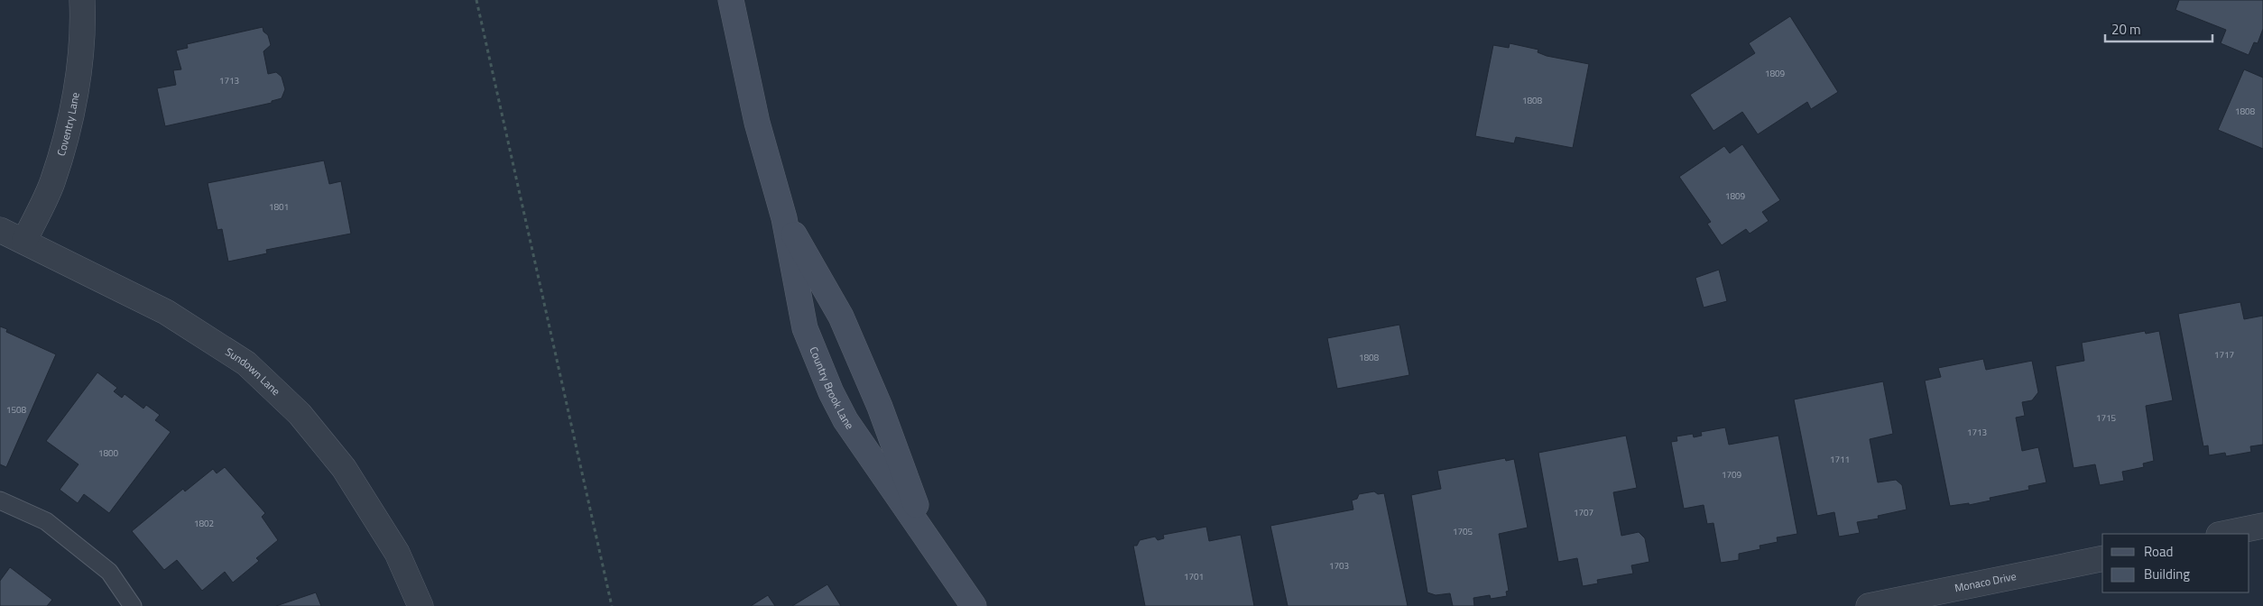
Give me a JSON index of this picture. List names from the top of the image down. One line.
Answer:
{"streets":{"street":["Coventry Lane","Sundown Lane","Country Brook Lane","Monaco Drive"]},"crossings":[["Coventry Lane","Sundown Lane"]],"house_numbers":["1809","1713","1808","1808","1809","1801","1717","1808","1508","1715","1713","1800","1711","1709","1707","1802","1705","1703","1701"],"legend":["Road","Building"],"scale_bar":"20 m"}
